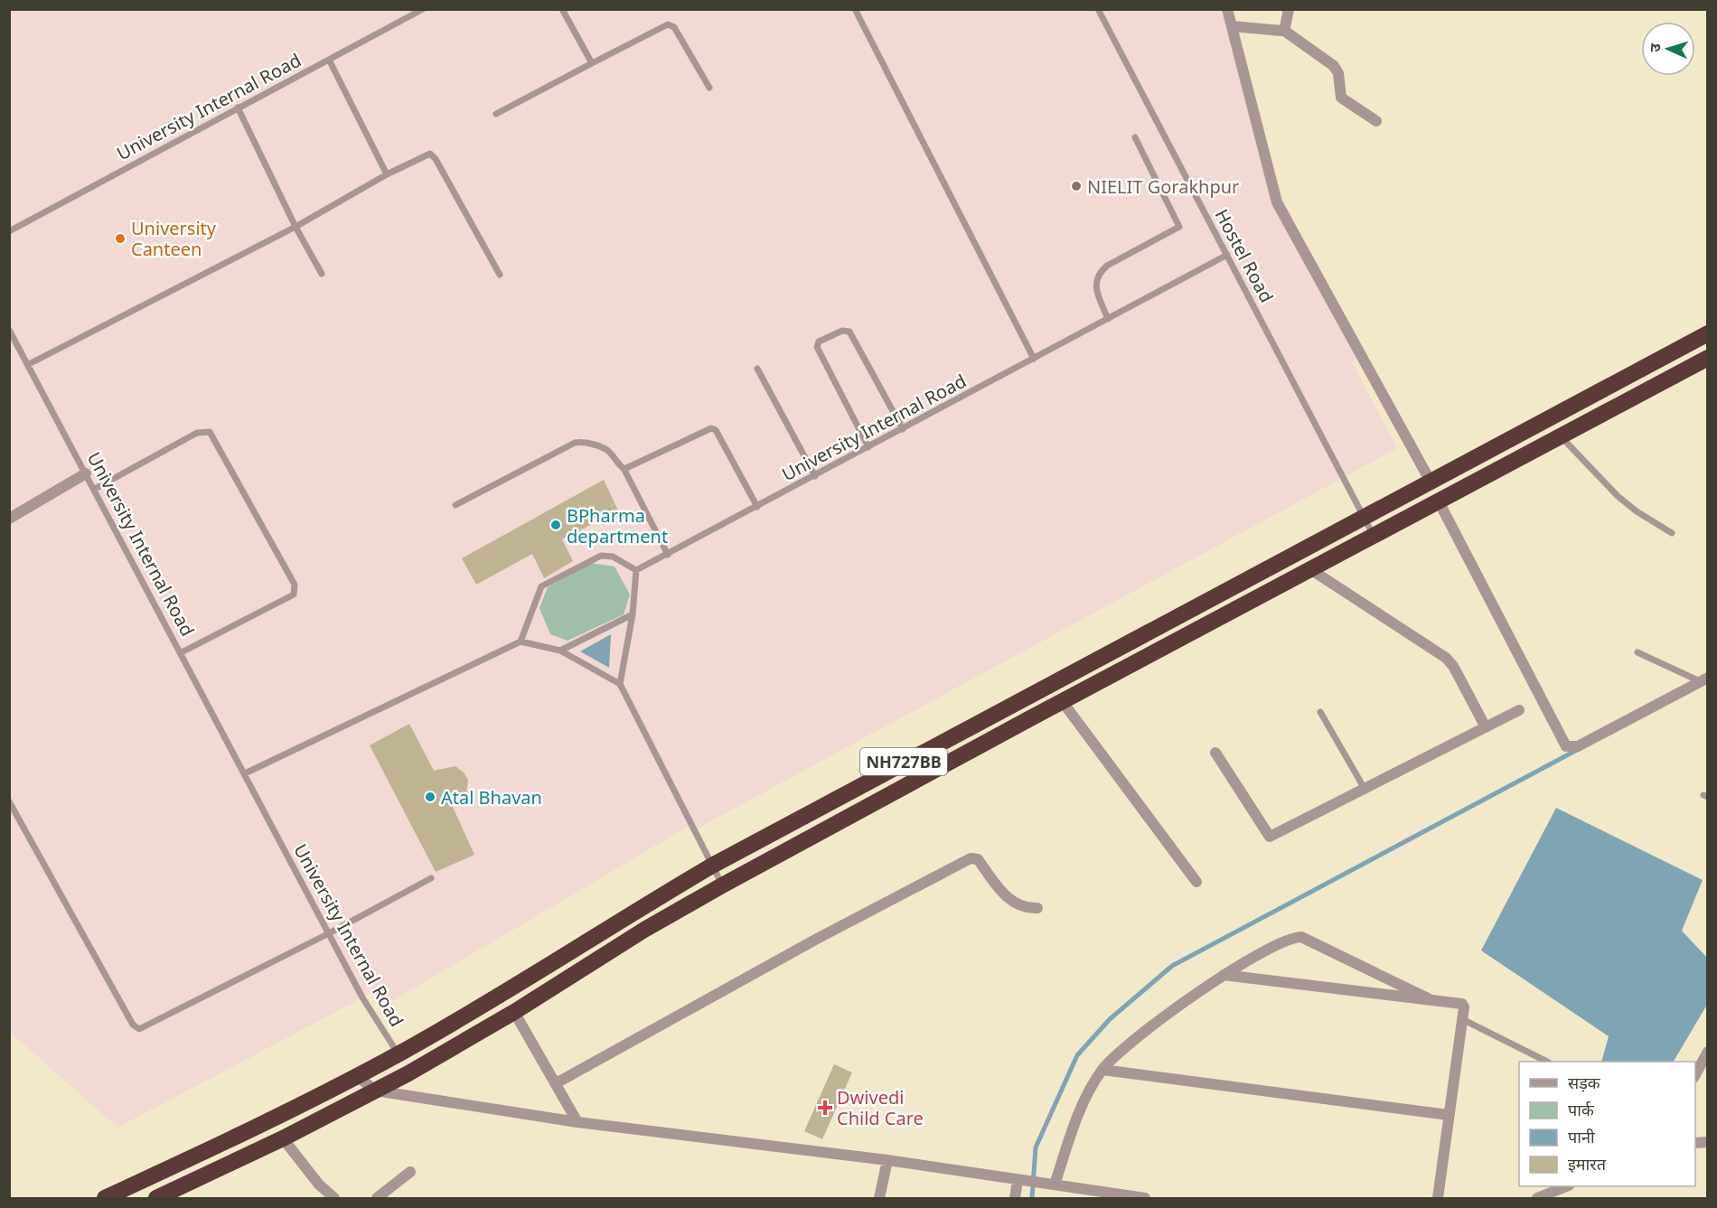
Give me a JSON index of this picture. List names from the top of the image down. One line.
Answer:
{"streets":{"highway":["NH727BB"],"lane":["University Internal Road","Hostel Road"]},"crossings":[["University Internal Road","Hostel Road"],["University Internal Road","NH727BB"],["Hostel Road","NH727BB"]],"places":{"other":["NIELIT Gorakhpur","University Canteen","BPharma department","Atal Bhavan"],"health":["Dwivedi Child Care"]},"legend":["सड़क","पार्क","पानी","इमारत"],"north":"left"}
